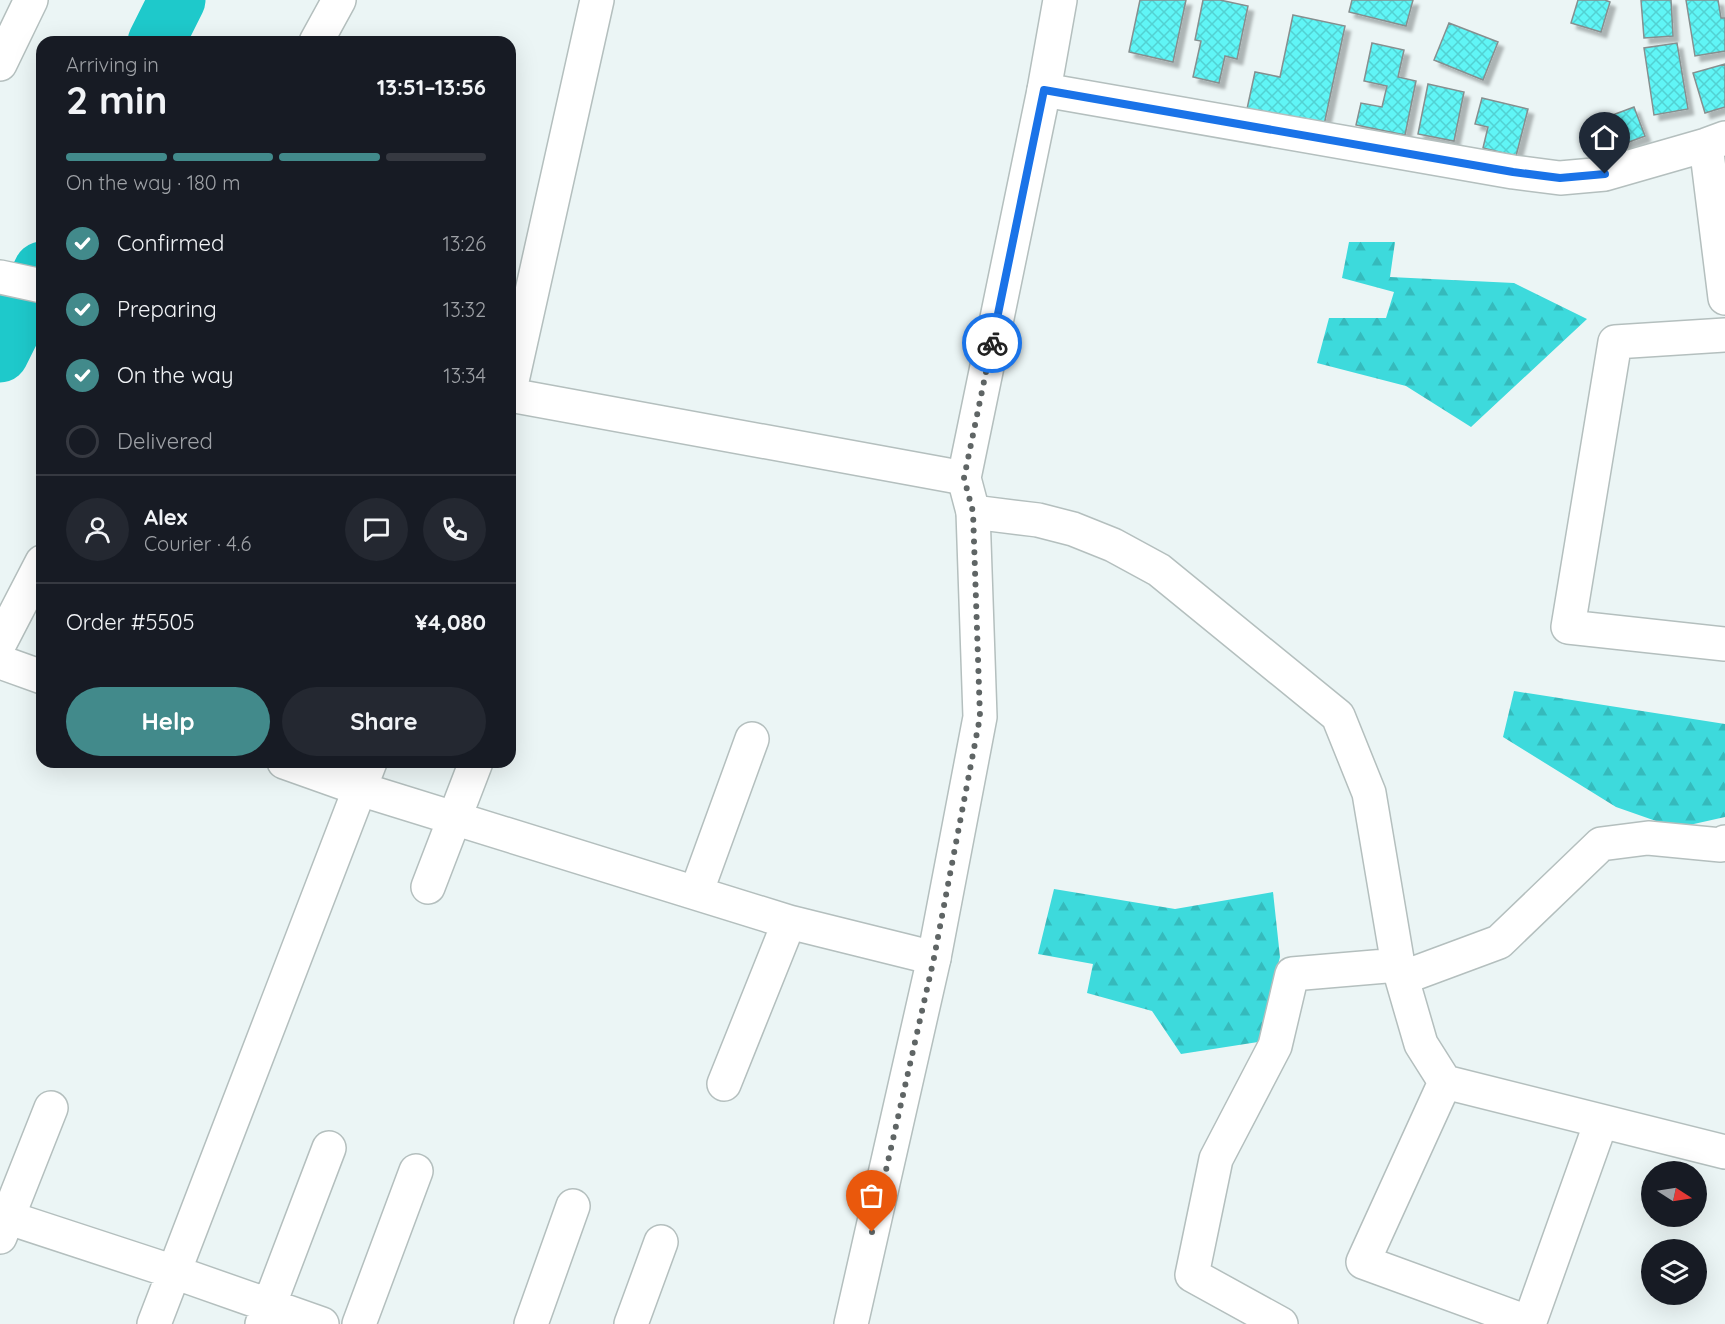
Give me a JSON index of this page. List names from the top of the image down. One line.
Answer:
{"north":"right","page":{"heading":["2 min","Arriving in","13:51–13:56"],"panel":["Alex","Courier · 4.6","Order #5505","¥4,080"],"bar":"On the way · 180 m","list":[["Confirmed","13:26"],["Preparing","13:32"],["On the way","13:34"],"Delivered"],"buttons":["Help","Share"]}}
